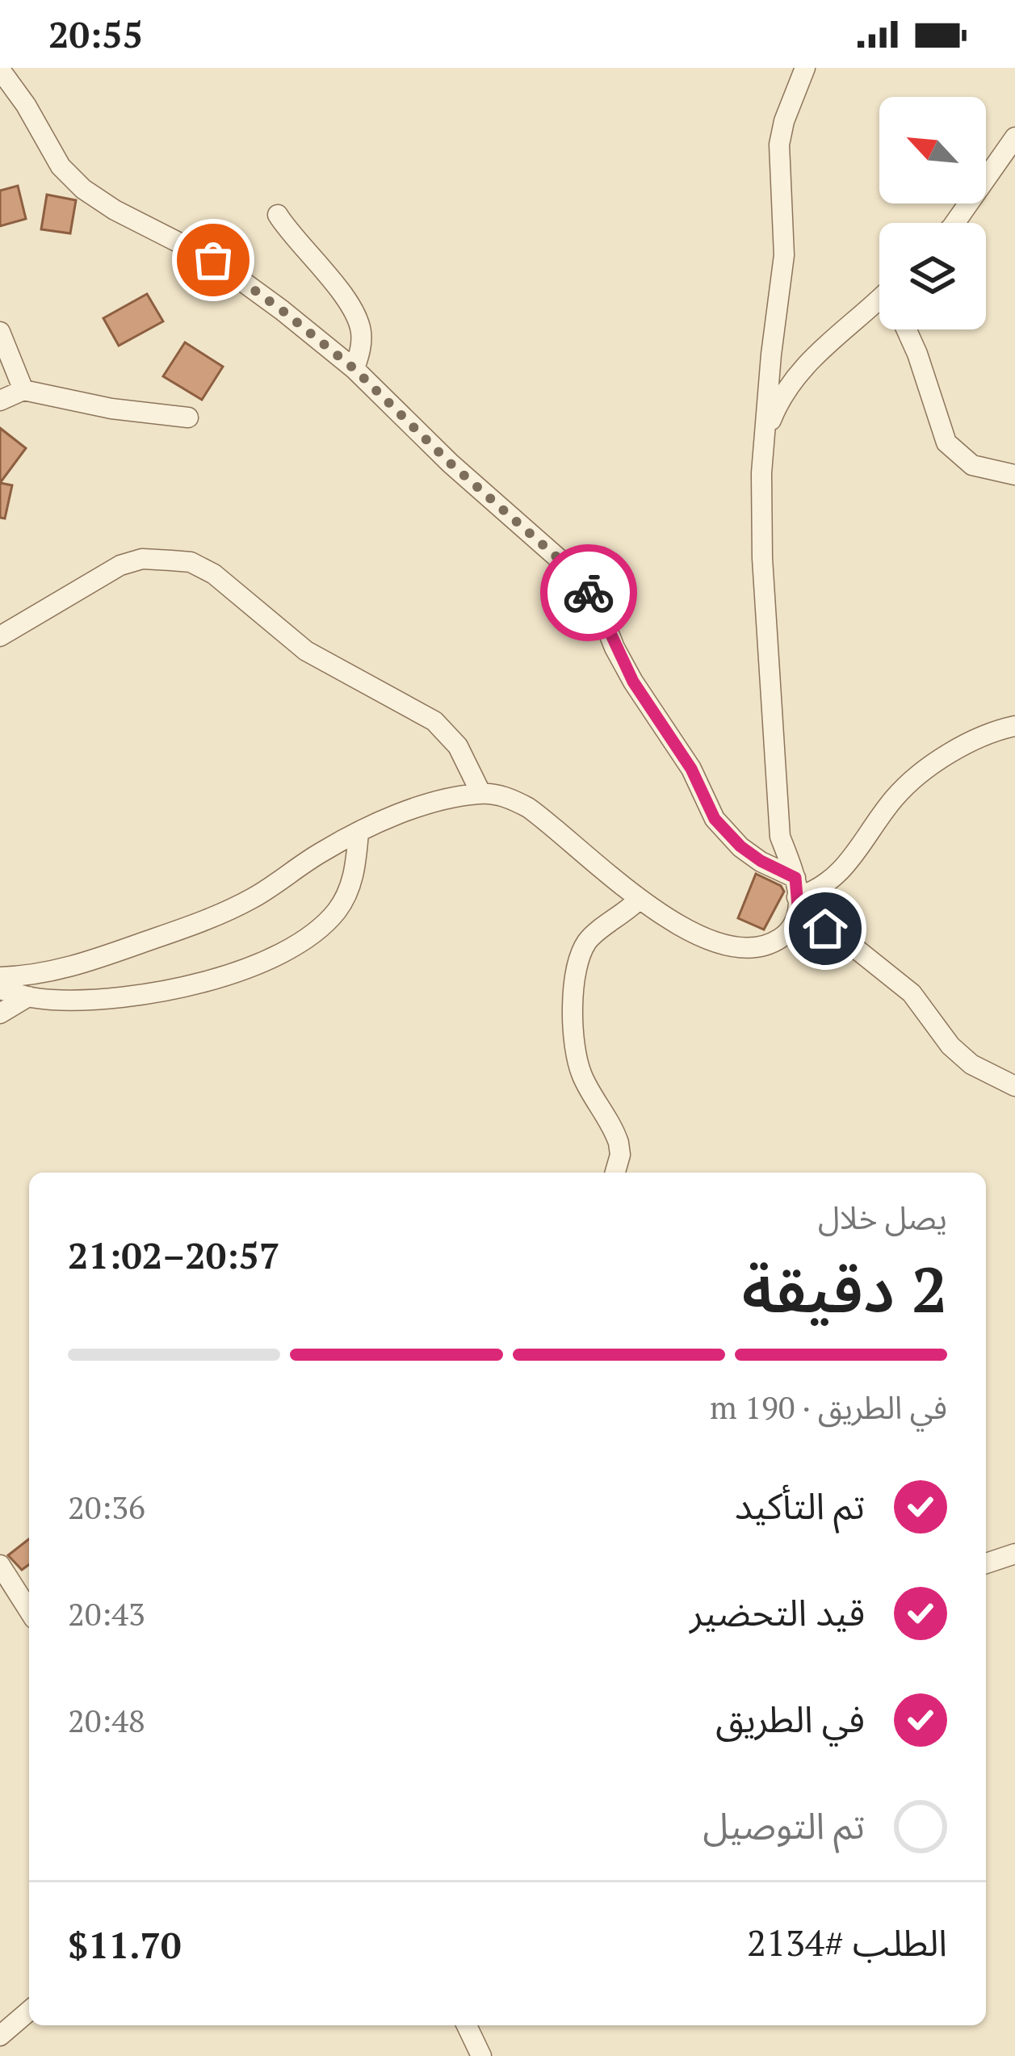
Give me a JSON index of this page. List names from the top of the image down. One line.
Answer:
{"north":"top left","page":{"status":"20:55","heading":["2 دقيقة","يصل خلال","20:57–21:02"],"panel":["الطلب #2134","$11.70"],"bar":"في الطريق · 190 m","list":[["تم التأكيد","20:36"],["قيد التحضير","20:43"],["في الطريق","20:48"],"تم التوصيل"]}}
